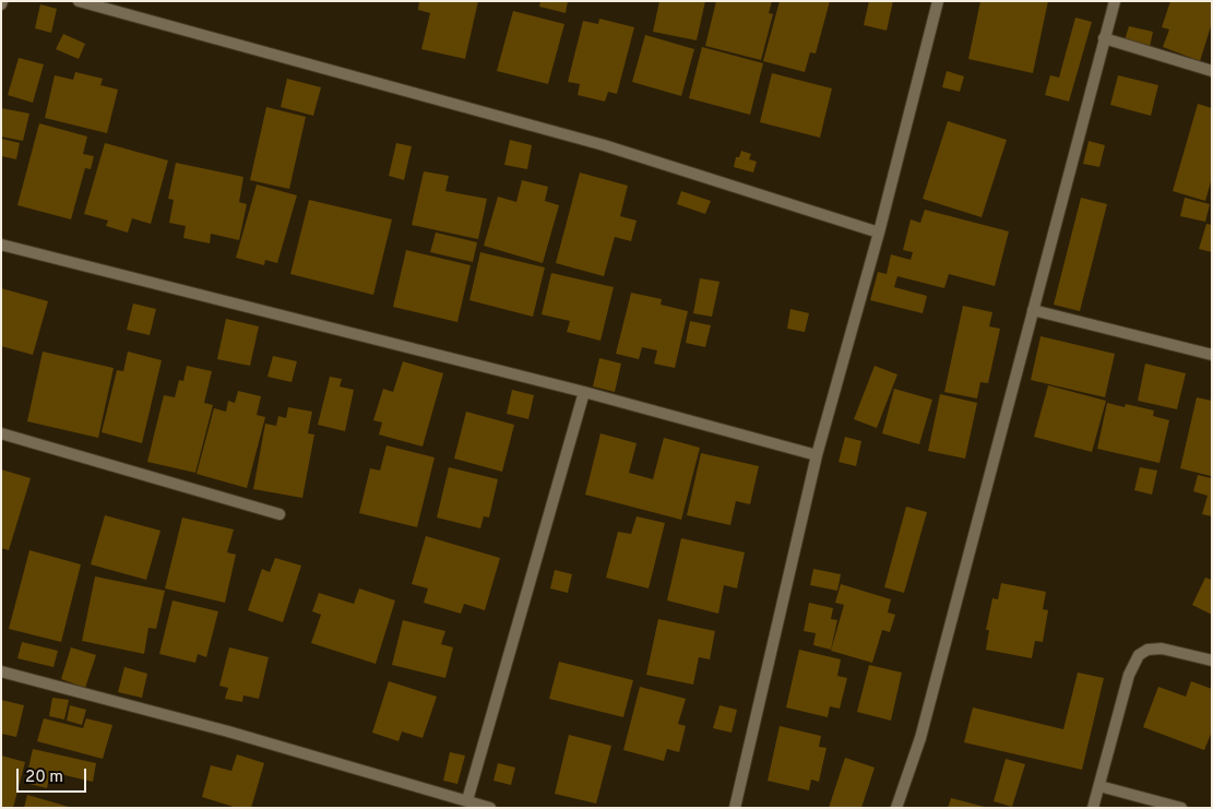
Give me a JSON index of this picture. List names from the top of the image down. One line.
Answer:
{"scale_bar":"20 m"}
